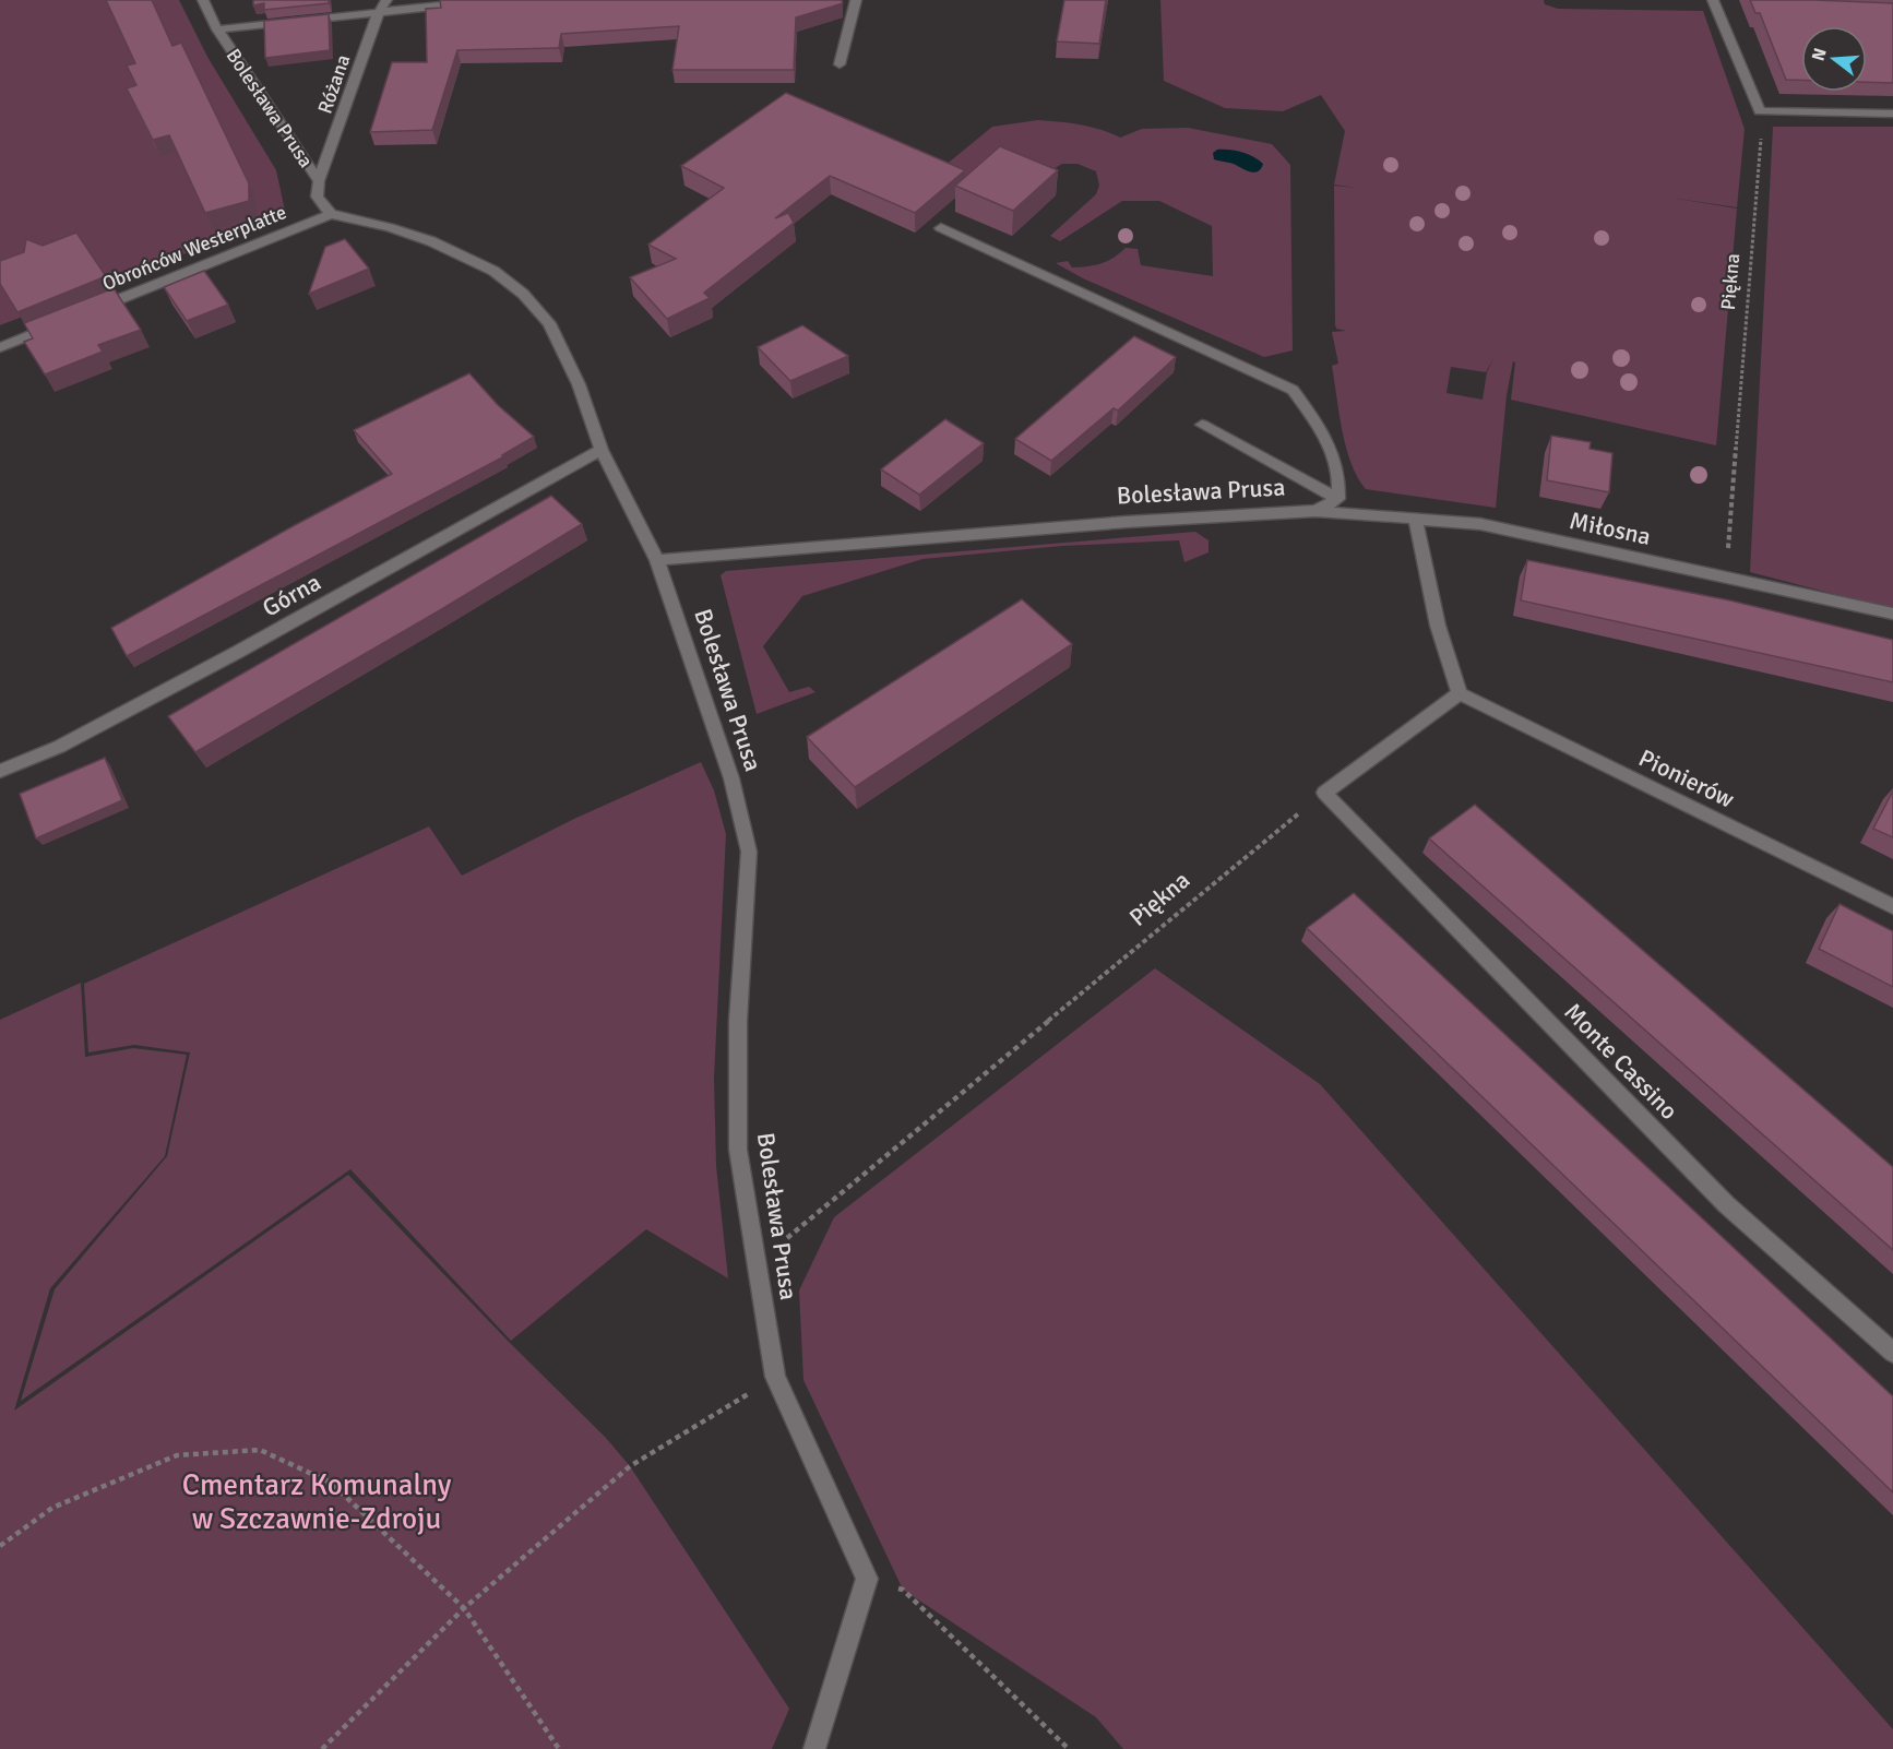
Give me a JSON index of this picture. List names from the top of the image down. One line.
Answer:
{"streets":{"street":["Różana","Bolesława Prusa","Obrońców Westerplatte","Miłosna","Górna","Pionierów","Monte Cassino"],"path":["Piękna"]},"crossings":[["Różana","Bolesława Prusa"],["Bolesława Prusa","Obrońców Westerplatte"],["Bolesława Prusa","Piękna"],["Bolesława Prusa","Miłosna"],["Bolesława Prusa","Górna"],["Piękna","Miłosna"],["Piękna","Monte Cassino"]],"parks":["Cmentarz Komunalny w Szczawnie-Zdroju"],"north":"left"}
